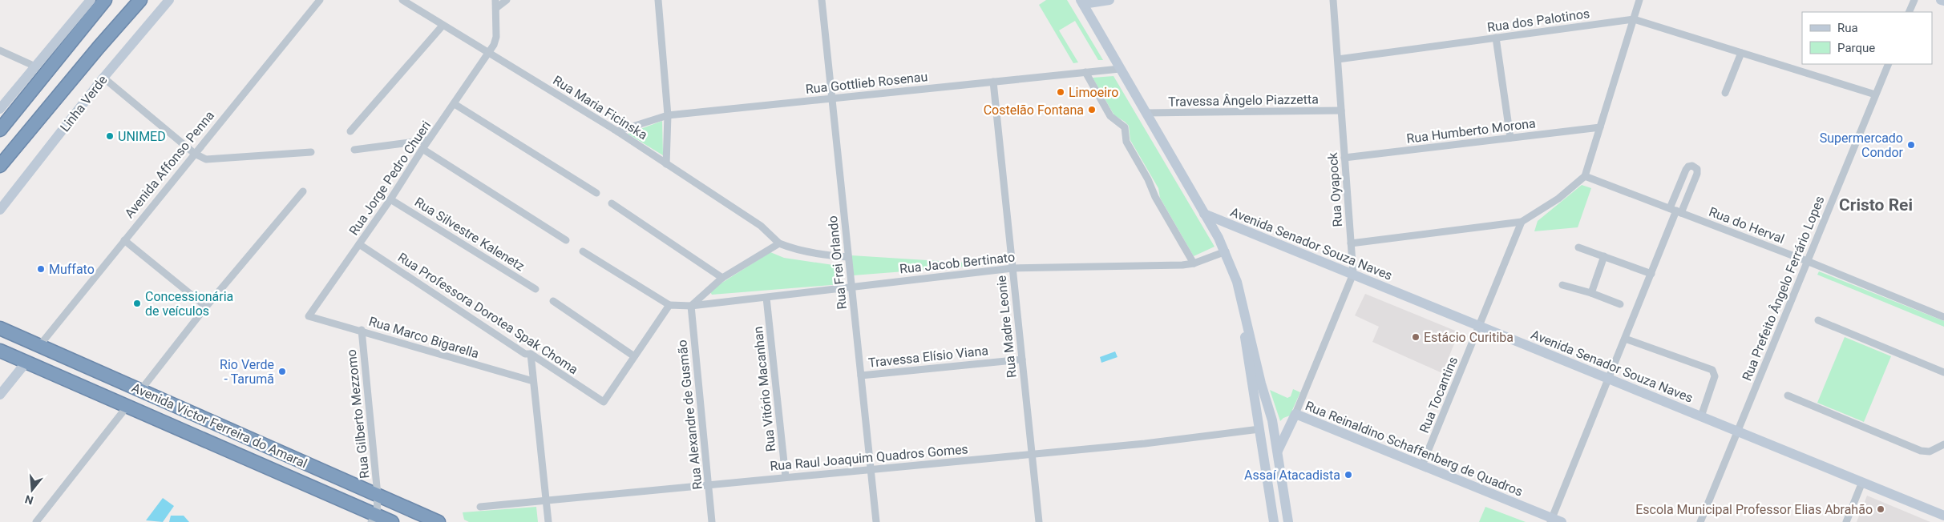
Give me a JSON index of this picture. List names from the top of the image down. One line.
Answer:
{"streets":{"highway":["Linha Verde","Avenida Victor Ferreira do Amaral"],"main road":["Avenida Senador Souza Naves","Rua Reinaldino Schaffenberg de Quadros"],"street":["Rua dos Palotinos","Rua Gottlieb Rosenau","Travessa Ângelo Piazzetta","Rua Maria Ficinska","Rua Humberto Morona","Avenida Affonso Penna","Rua Jorge Pedro Chueri","Rua Oyapock","Rua do Herval","Rua Silvestre Kalenetz","Rua Frei Orlando","Rua Jacob Bertinato","Rua Prefeito Ângelo Ferrário Lopes","Rua Professora Dorotea Spak Choma","Rua Madre Leonie","Rua Marco Bigarella","Travessa Elísio Viana","Rua Vitório Macanhan","Rua Tocantins","Rua Gilberto Mezzomo","Rua Alexandre de Gusmão","Rua Raul Joaquim Quadros Gomes"]},"crossings":[["Rua dos Palotinos","Rua Oyapock"],["Rua dos Palotinos","Rua Prefeito Ângelo Ferrário Lopes"],["Rua Gottlieb Rosenau","Rua Maria Ficinska"],["Rua Gottlieb Rosenau","Rua Frei Orlando"],["Rua Gottlieb Rosenau","Rua Madre Leonie"],["Travessa Ângelo Piazzetta","Rua Oyapock"],["Rua Maria Ficinska","Rua Jorge Pedro Chueri"],["Rua Humberto Morona","Rua Oyapock"],["Avenida Affonso Penna","Avenida Victor Ferreira do Amaral"],["Rua Jorge Pedro Chueri","Rua Silvestre Kalenetz"],["Rua Jorge Pedro Chueri","Rua Professora Dorotea Spak Choma"],["Rua Jorge Pedro Chueri","Rua Marco Bigarella"],["Rua Oyapock","Avenida Senador Souza Naves"],["Rua Oyapock","Rua Reinaldino Schaffenberg de Quadros"],["Rua do Herval","Rua Prefeito Ângelo Ferrário Lopes"],["Avenida Senador Souza Naves","Rua Prefeito Ângelo Ferrário Lopes"],["Avenida Senador Souza Naves","Rua Tocantins"],["Rua Frei Orlando","Rua Jacob Bertinato"],["Rua Frei Orlando","Travessa Elísio Viana"],["Rua Frei Orlando","Rua Raul Joaquim Quadros Gomes"],["Rua Jacob Bertinato","Rua Madre Leonie"],["Rua Jacob Bertinato","Rua Vitório Macanhan"],["Rua Jacob Bertinato","Rua Alexandre de Gusmão"],["Rua Madre Leonie","Travessa Elísio Viana"],["Rua Madre Leonie","Rua Raul Joaquim Quadros Gomes"],["Rua Marco Bigarella","Rua Gilberto Mezzomo"],["Rua Vitório Macanhan","Rua Raul Joaquim Quadros Gomes"],["Rua Tocantins","Rua Reinaldino Schaffenberg de Quadros"],["Rua Gilberto Mezzomo","Avenida Victor Ferreira do Amaral"],["Rua Alexandre de Gusmão","Rua Raul Joaquim Quadros Gomes"]],"districts":["Cristo Rei"],"places":["Limoeiro","Costelão Fontana","UNIMED","Supermercado Condor","Muffato","Concessionária de veículos","Estácio Curitiba","Rio Verde - Tarumã","Assaí Atacadista","Escola Municipal Professor Elias Abrahão"],"legend":["Rua","Parque"],"north":"bottom"}
